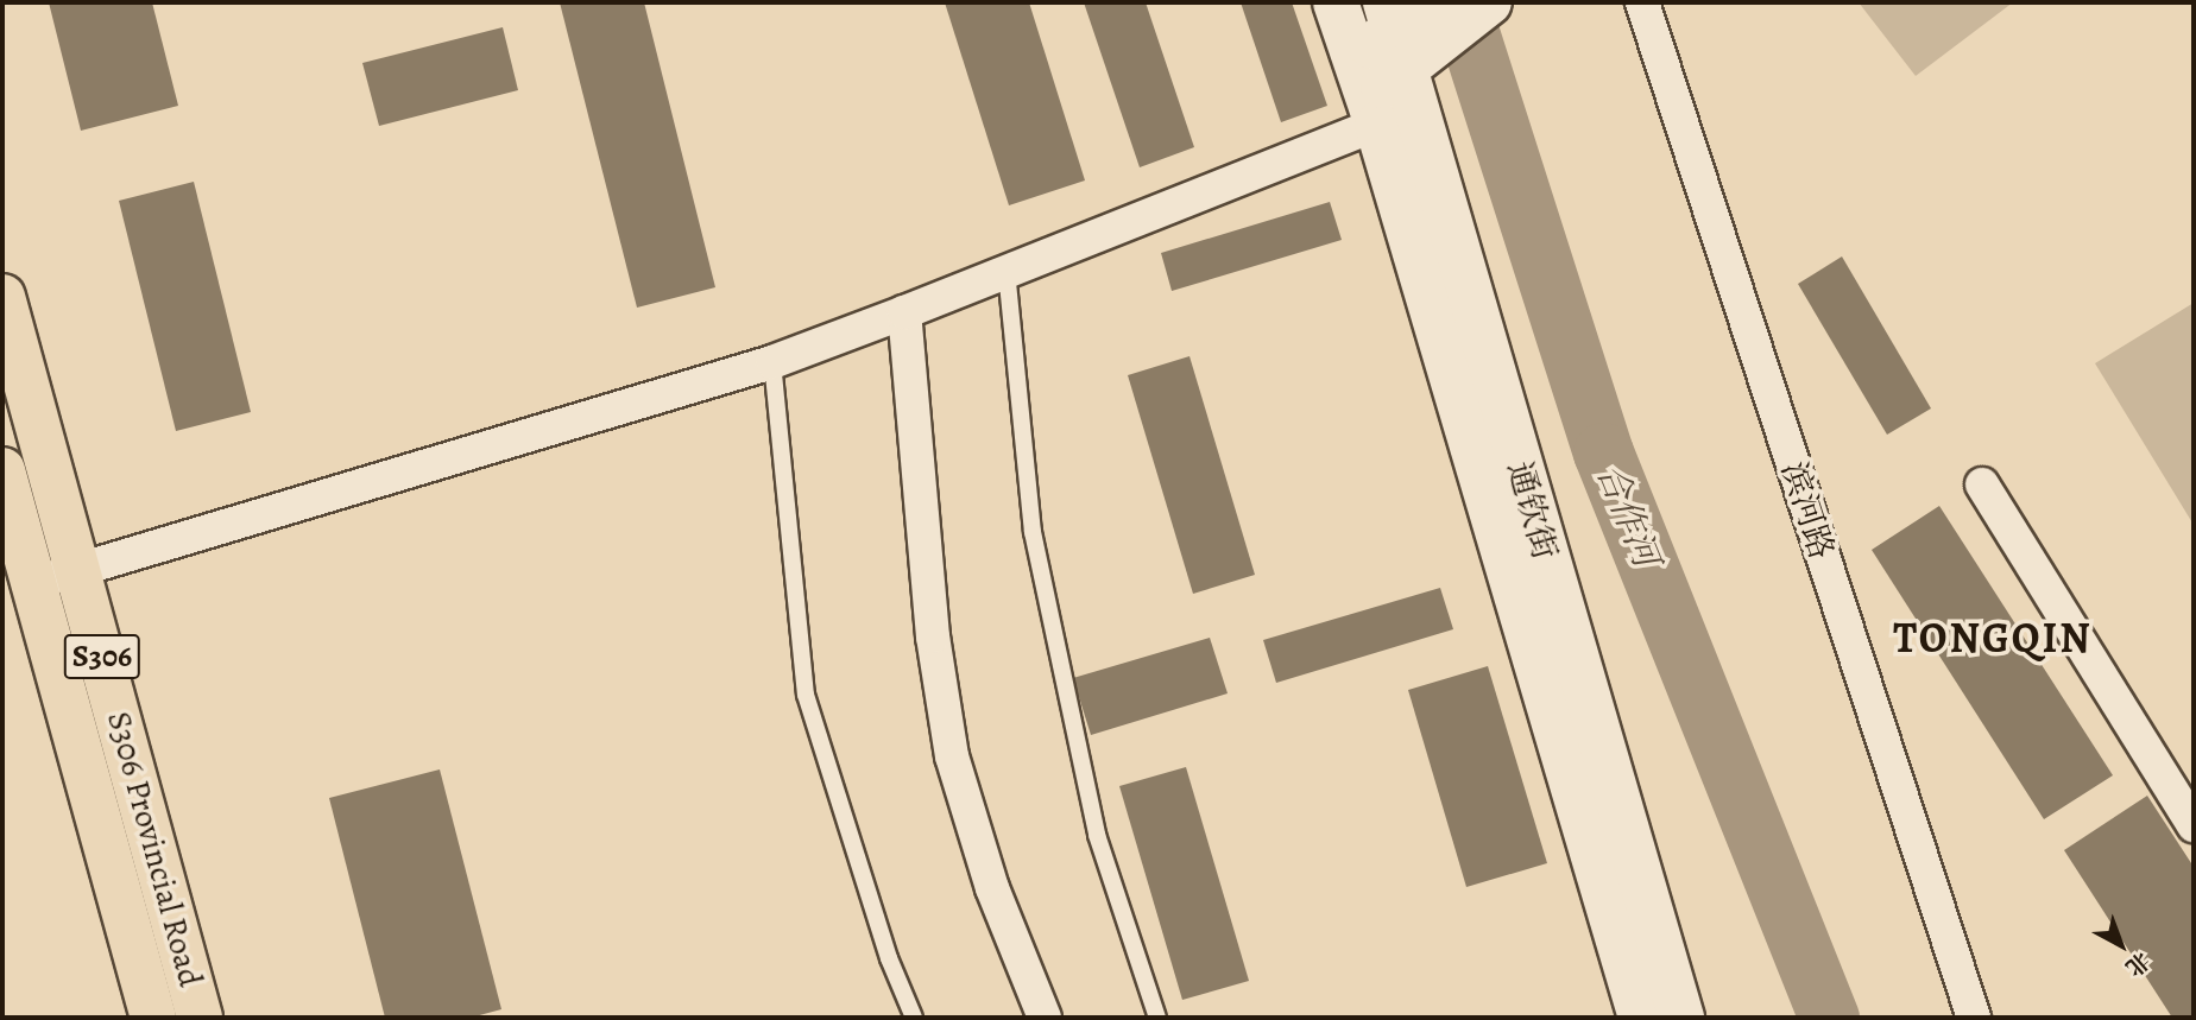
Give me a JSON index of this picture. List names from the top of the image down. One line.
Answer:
{"streets":{"main road":["通钦街","S306","S306 Provincial Road"],"street":["滨河路"]},"districts":["TONGQIN"],"water":["合作河"],"north":"bottom right"}
